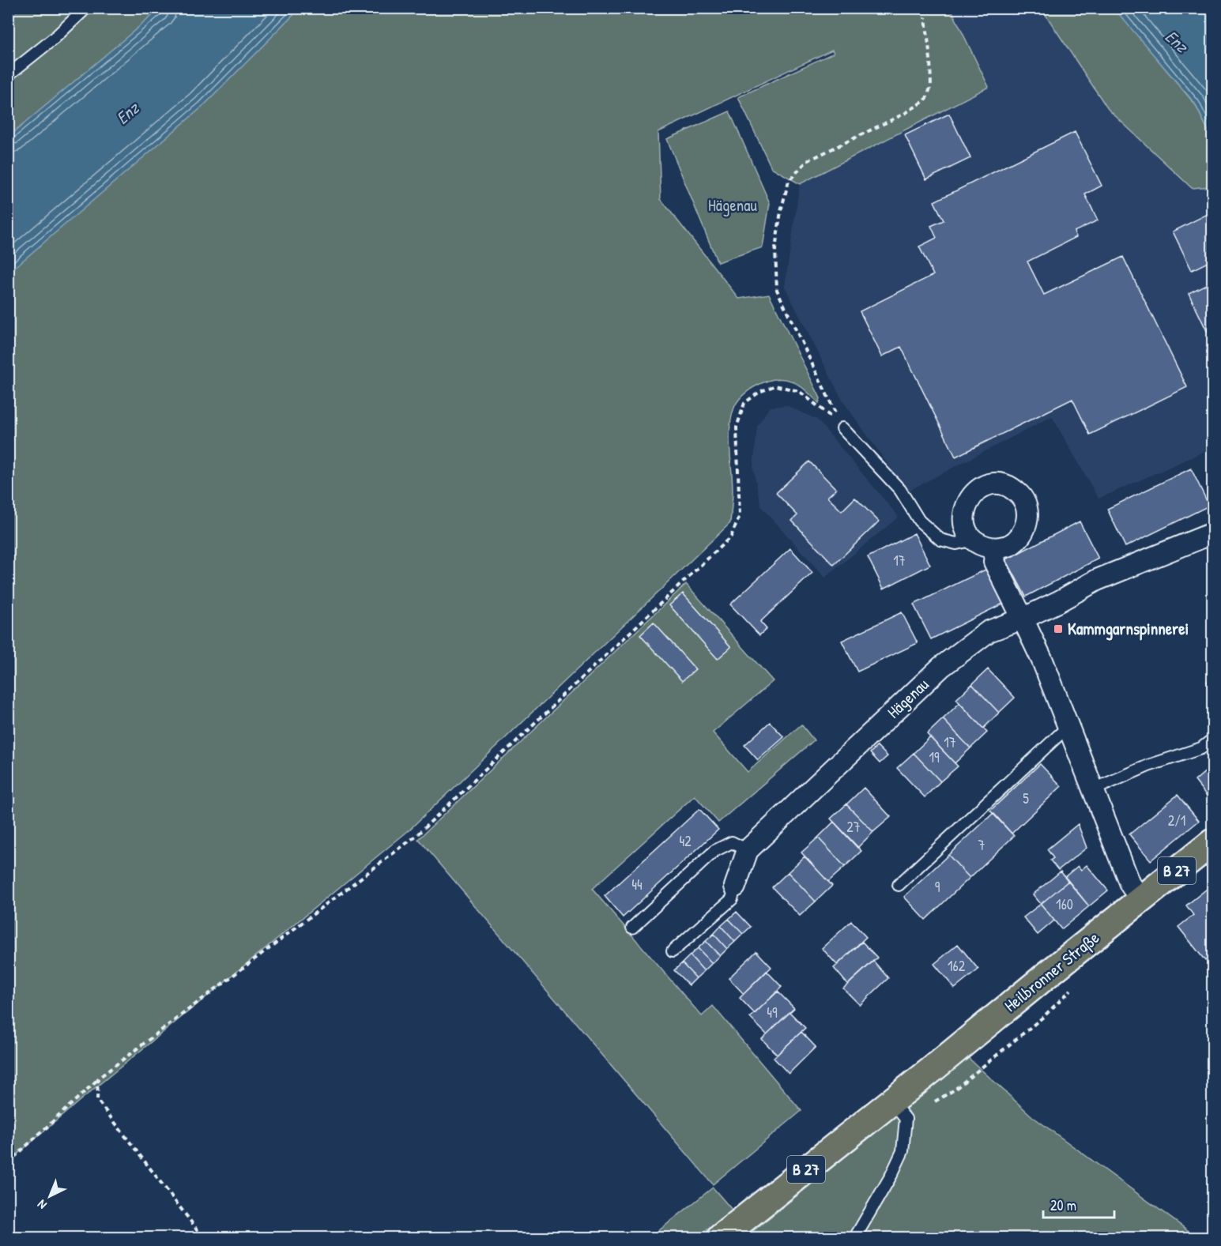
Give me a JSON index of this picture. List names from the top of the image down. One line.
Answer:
{"streets":{"main road":["B 27","Heilbronner Straße"],"street":["Hägenau"]},"crossings":[["B 27","Heilbronner Straße"]],"water":["Enz"],"parks":["Hägenau"],"places":{"transit":["Kammgarnspinnerei"]},"house_numbers":["17","17","19","5","2/1","27","42","7","44","9","160","162","49"],"scale_bar":"20 m","north":"bottom left"}
